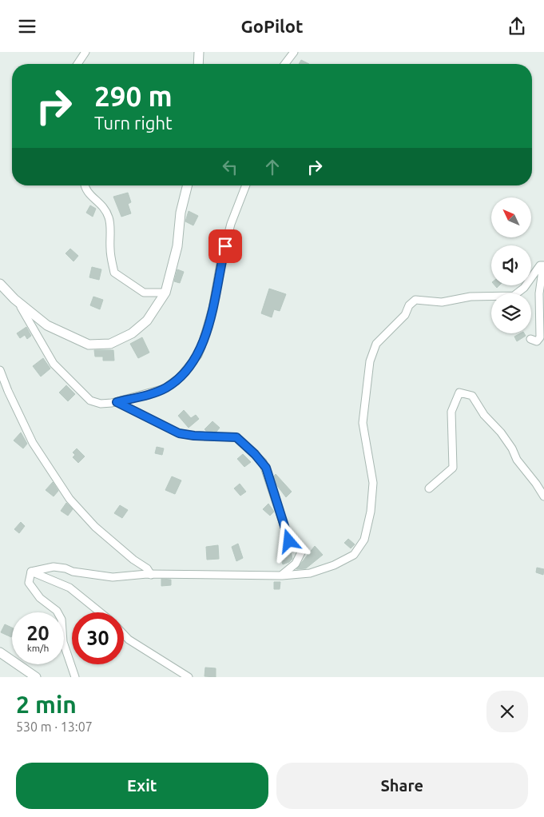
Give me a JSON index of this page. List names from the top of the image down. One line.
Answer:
{"north":"top left","page":{"header":"GoPilot","turn":["290 m","Turn right"],"speed":"20 km/h","limit":"30","heading":["2 min","530 m · 13:07"],"buttons":["Exit","Share"]}}
